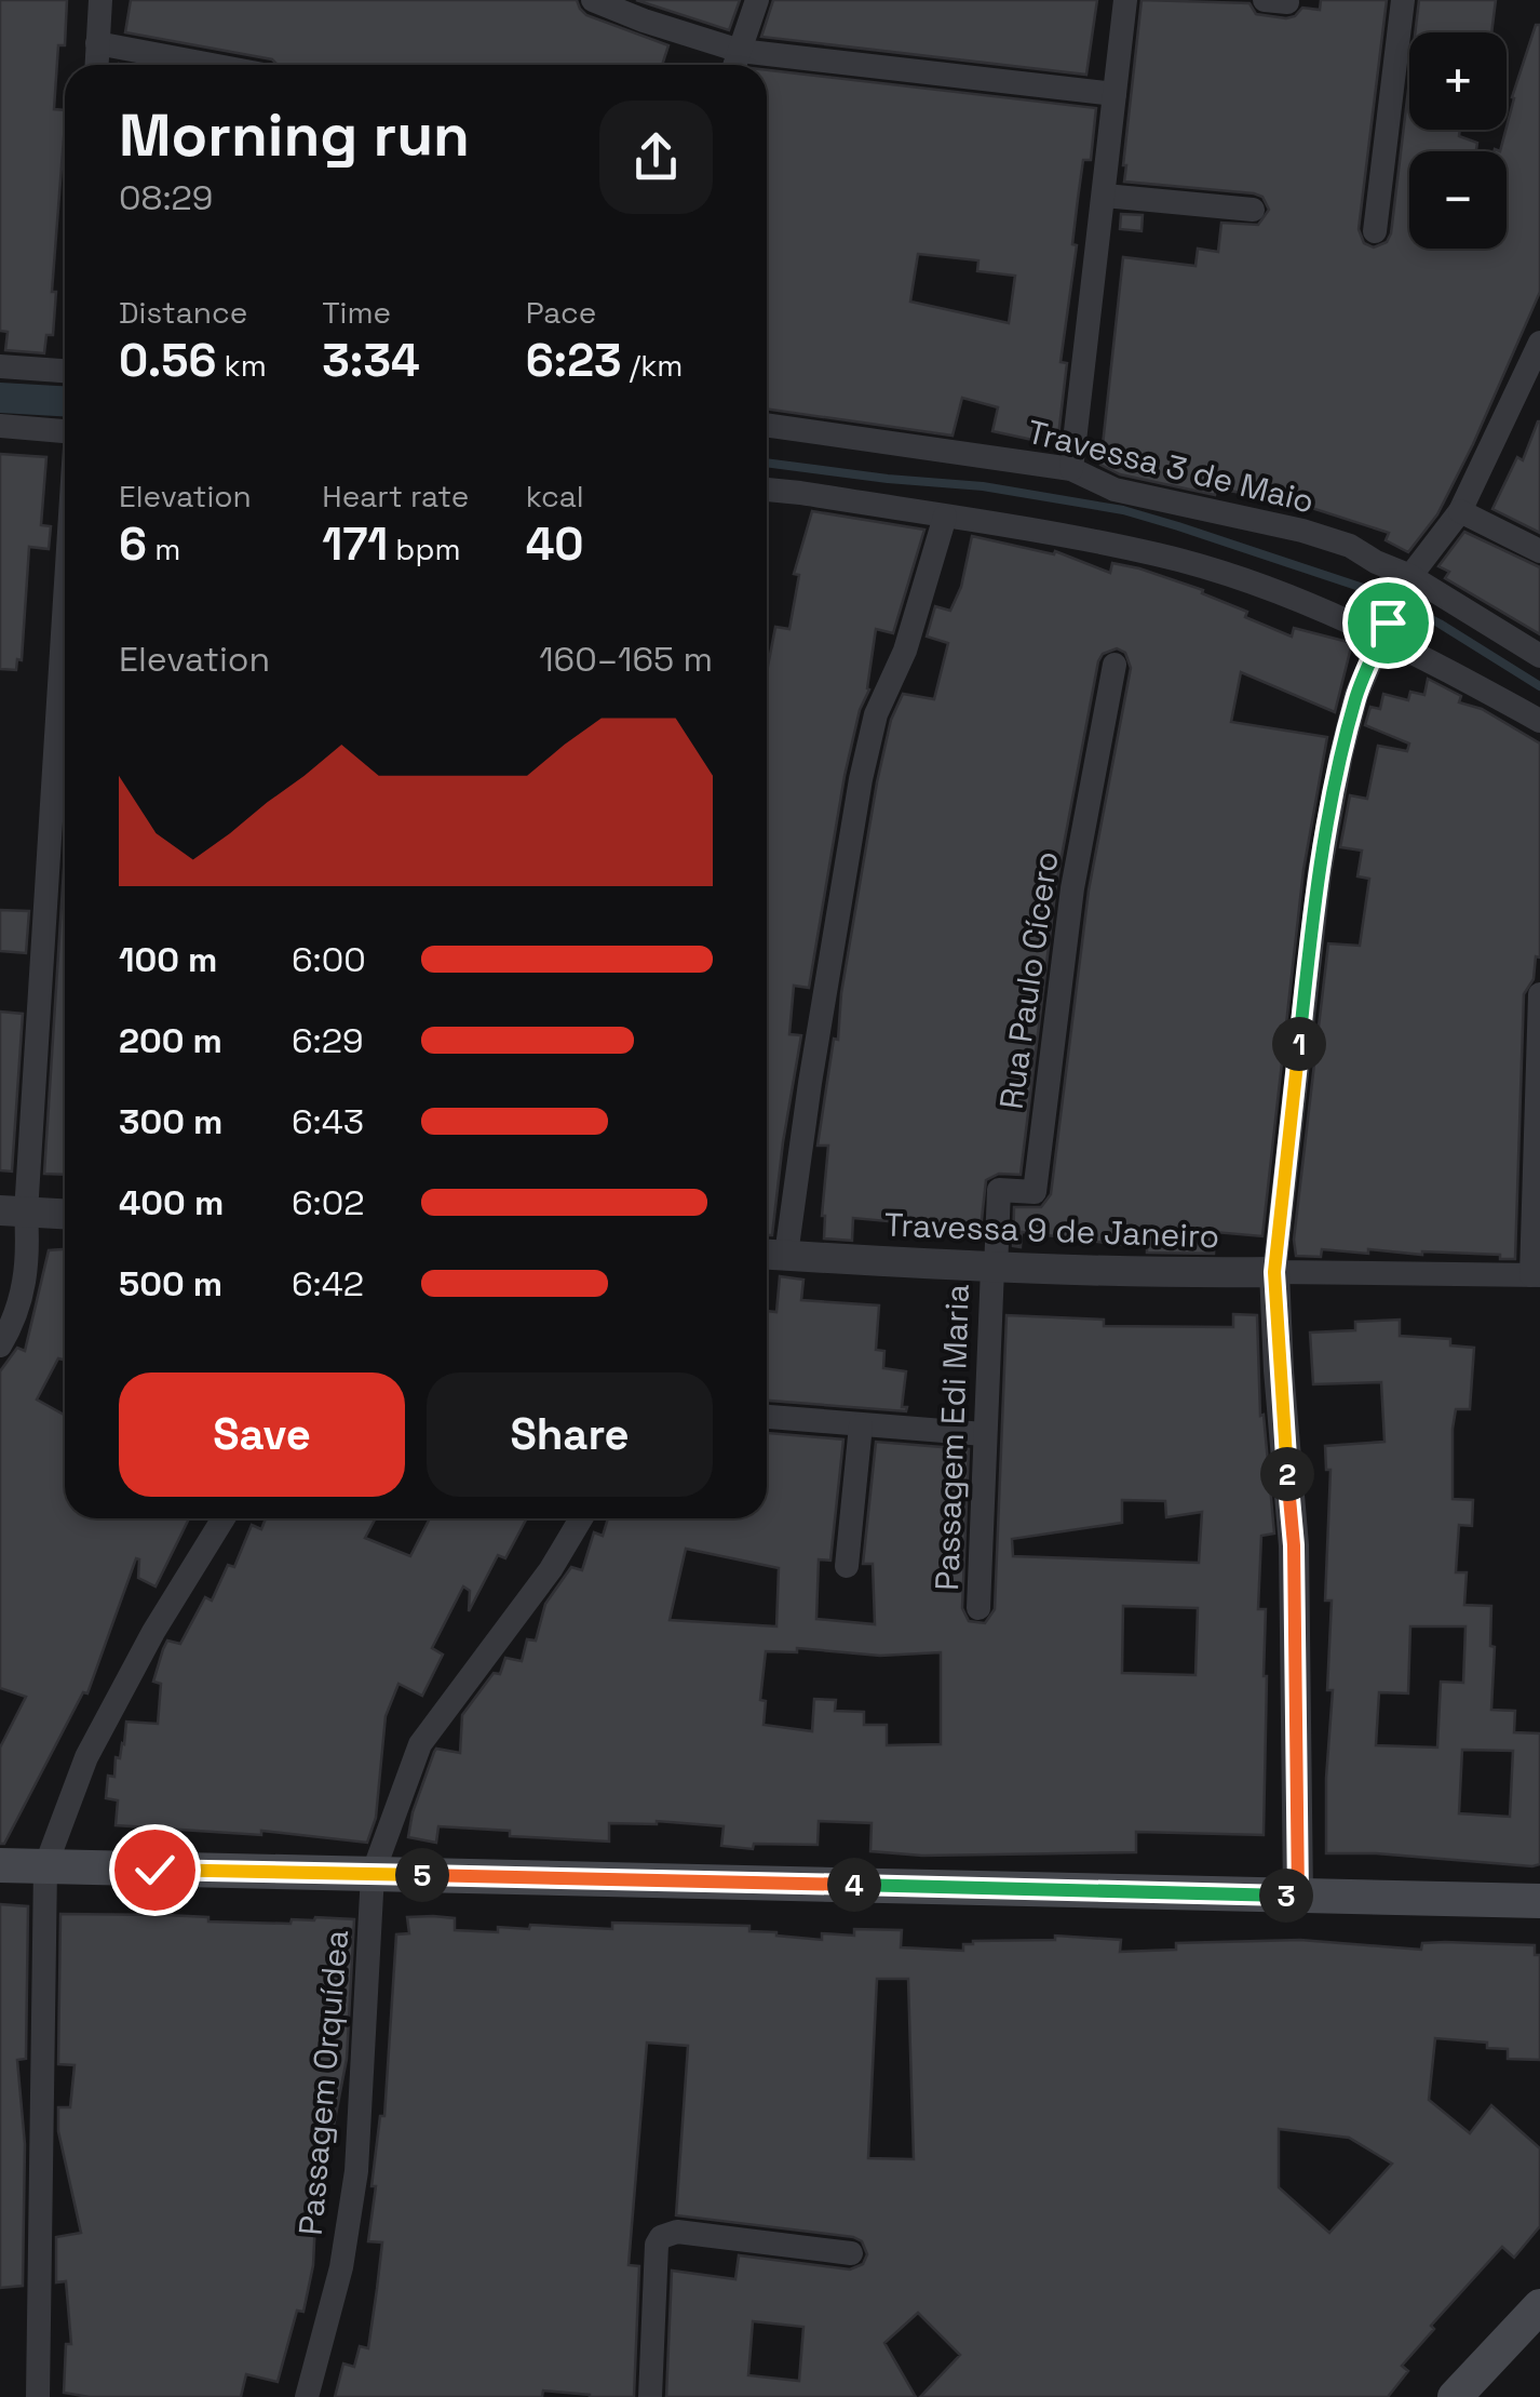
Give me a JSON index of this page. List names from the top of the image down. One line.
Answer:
{"streets":{"street":["Travessa 3 de Maio","Rua Paulo Cícero","Travessa 9 de Janeiro","Passagem Edi Maria","Passagem Orquídea"]},"crossings":[["Rua Paulo Cícero","Travessa 9 de Janeiro"],["Rua Paulo Cícero","Passagem Edi Maria"],["Travessa 9 de Janeiro","Passagem Edi Maria"]],"page":{"map_buttons":["+","−"],"heading":["Morning run","08:29"],"stats":[["Distance","0.56 km"],["Time","3:34"],["Pace","6:23 /km"],["Elevation","6 m"],["Heart rate","171 bpm"],["kcal","40"]],"chart":["Elevation","160–165 m"],"list":[{"name":"100 m","note":"6:00"},{"name":"200 m","note":"6:29"},{"name":"300 m","note":"6:43"},{"name":"400 m","note":"6:02"},{"name":"500 m","note":"6:42"}],"pins":["1","2","5","4","3"],"buttons":["Save","Share"]}}
